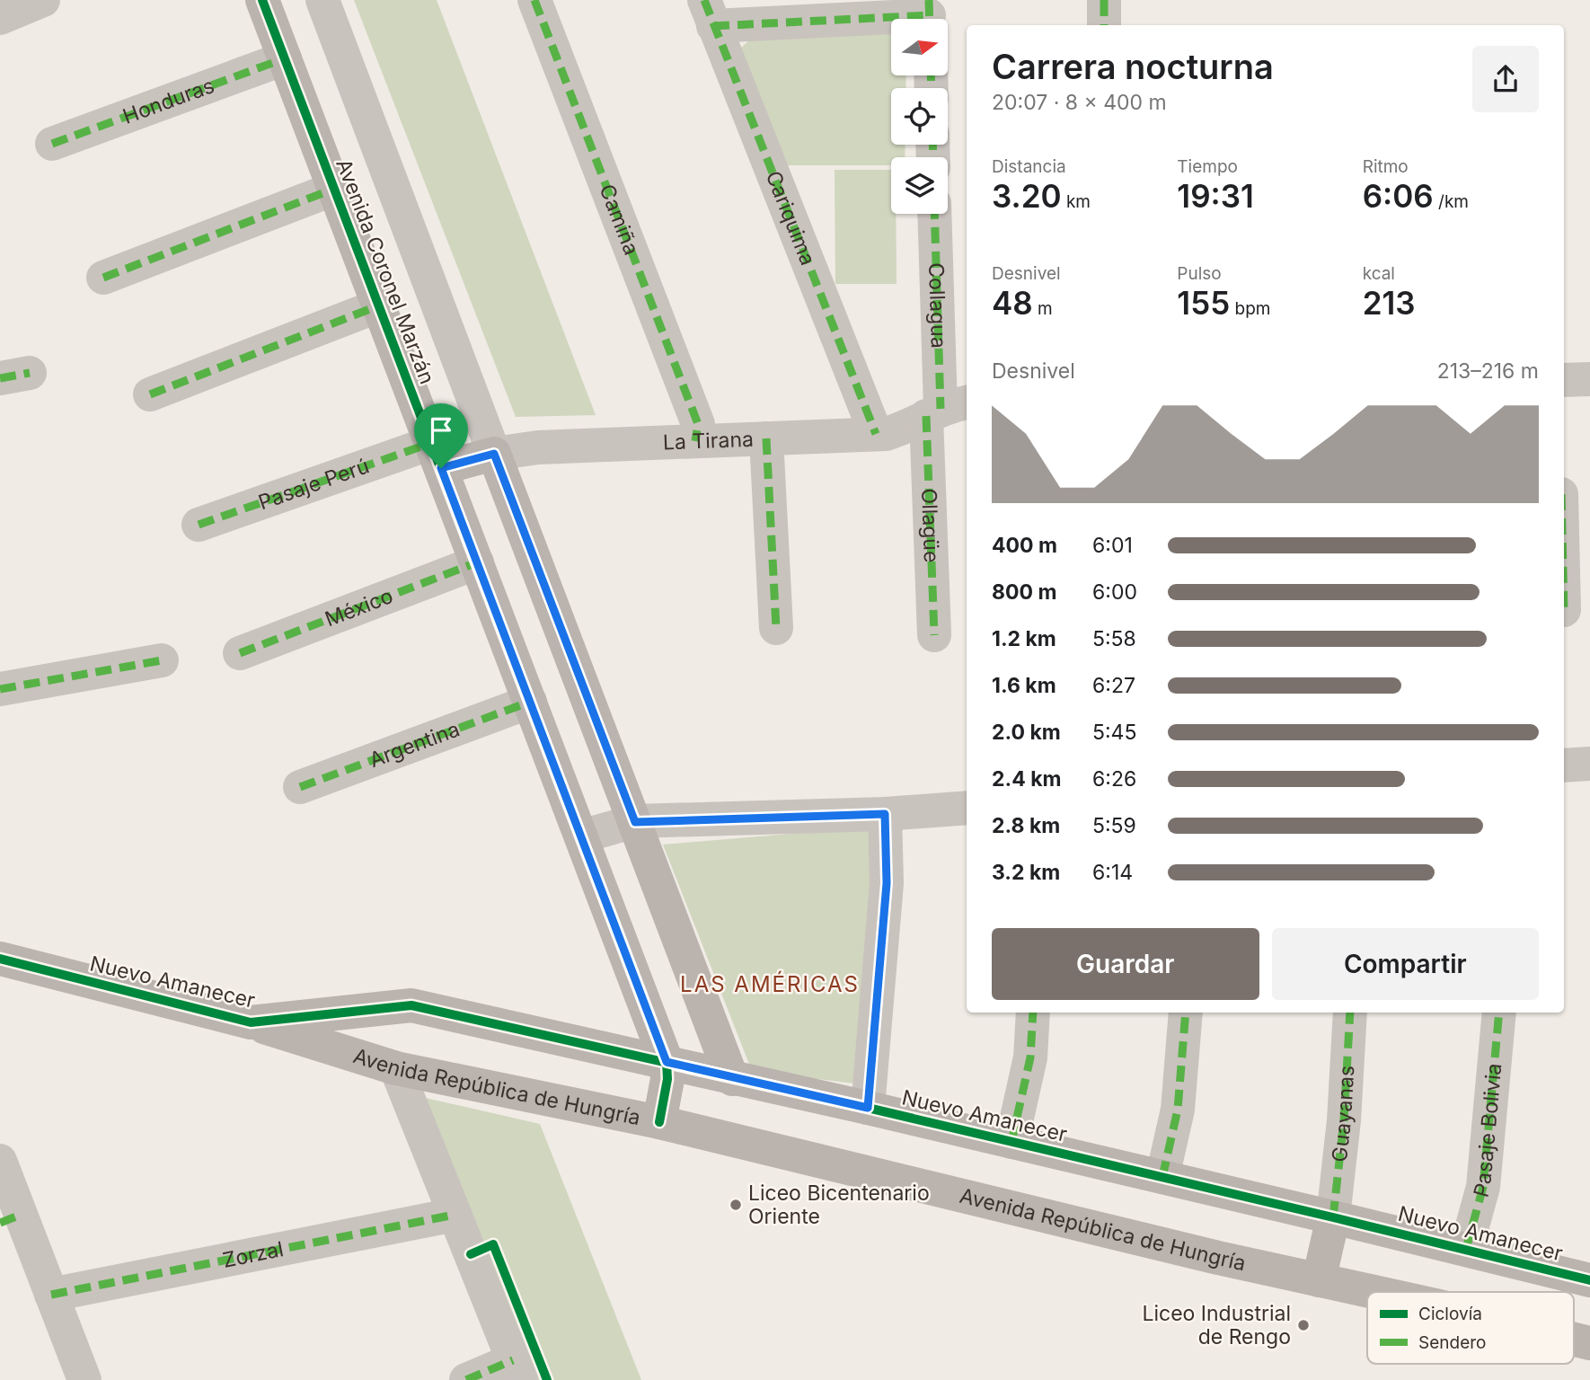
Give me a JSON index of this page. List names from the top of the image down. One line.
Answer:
{"streets":{"street":["Honduras","Cariquima","Camiña","Avenida Coronel Marzán","Collagua","La Tirana","Pasaje Perú","Ollagüe","México","Argentina","Nuevo Amanecer","Avenida República de Hungría","Guayanas","Pasaje Bolivia","Zorzal"]},"crossings":[["Honduras","Avenida Coronel Marzán"],["Cariquima","La Tirana"],["Camiña","La Tirana"],["Avenida Coronel Marzán","La Tirana"],["Avenida Coronel Marzán","Pasaje Perú"],["Avenida Coronel Marzán","México"],["Avenida Coronel Marzán","Argentina"],["Avenida Coronel Marzán","Nuevo Amanecer"],["Avenida Coronel Marzán","Avenida República de Hungría"],["Collagua","La Tirana"],["Collagua","Ollagüe"],["La Tirana","Pasaje Perú"],["La Tirana","Ollagüe"],["Nuevo Amanecer","Avenida República de Hungría"],["Nuevo Amanecer","Guayanas"],["Nuevo Amanecer","Pasaje Bolivia"]],"districts":["LAS AMÉRICAS"],"places":["Liceo Bicentenario Oriente","Liceo Industrial de Rengo"],"legend":["Ciclovía","Sendero"],"north":"right","page":{"heading":["Carrera nocturna","20:07 · 8 × 400 m"],"stats":[["Distancia","3.20 km"],["Tiempo","19:31"],["Ritmo","6:06 /km"],["Desnivel","48 m"],["Pulso","155 bpm"],["kcal","213"]],"chart":["Desnivel","213–216 m"],"list":[{"name":"400 m","note":"6:01"},{"name":"800 m","note":"6:00"},{"name":"1.2 km","note":"5:58"},{"name":"1.6 km","note":"6:27"},{"name":"2.0 km","note":"5:45"},{"name":"2.4 km","note":"6:26"},{"name":"2.8 km","note":"5:59"},{"name":"3.2 km","note":"6:14"}],"buttons":["Guardar","Compartir"]}}
